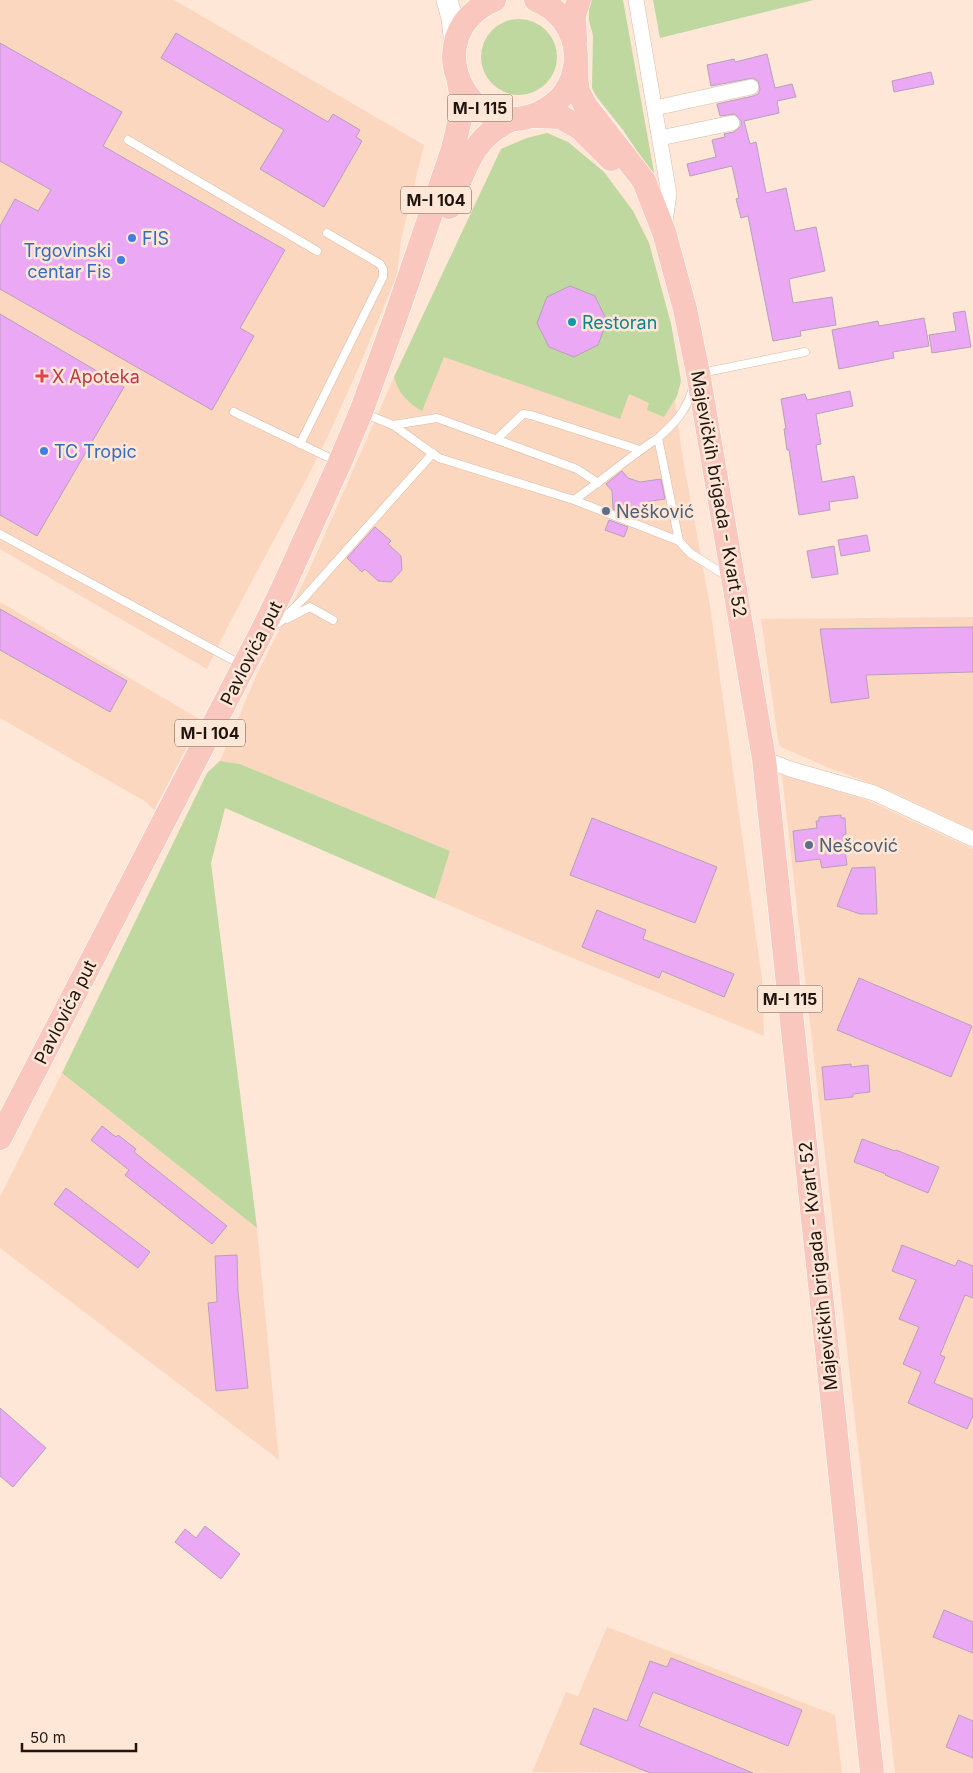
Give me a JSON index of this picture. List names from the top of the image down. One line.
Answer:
{"streets":{"main road":["M-I 115","M-I 104","Majevičkih brigada - Kvart 52","Pavlovića put"]},"crossings":[["M-I 115","M-I 104"],["M-I 115","Majevičkih brigada - Kvart 52"],["M-I 104","Pavlovića put"]],"places":{"other":["FIS","Trgovinski centar Fis","Restoran","TC Tropic","Nešković","Nešcović"],"health":["X Apoteka"]},"scale_bar":"50 m"}
